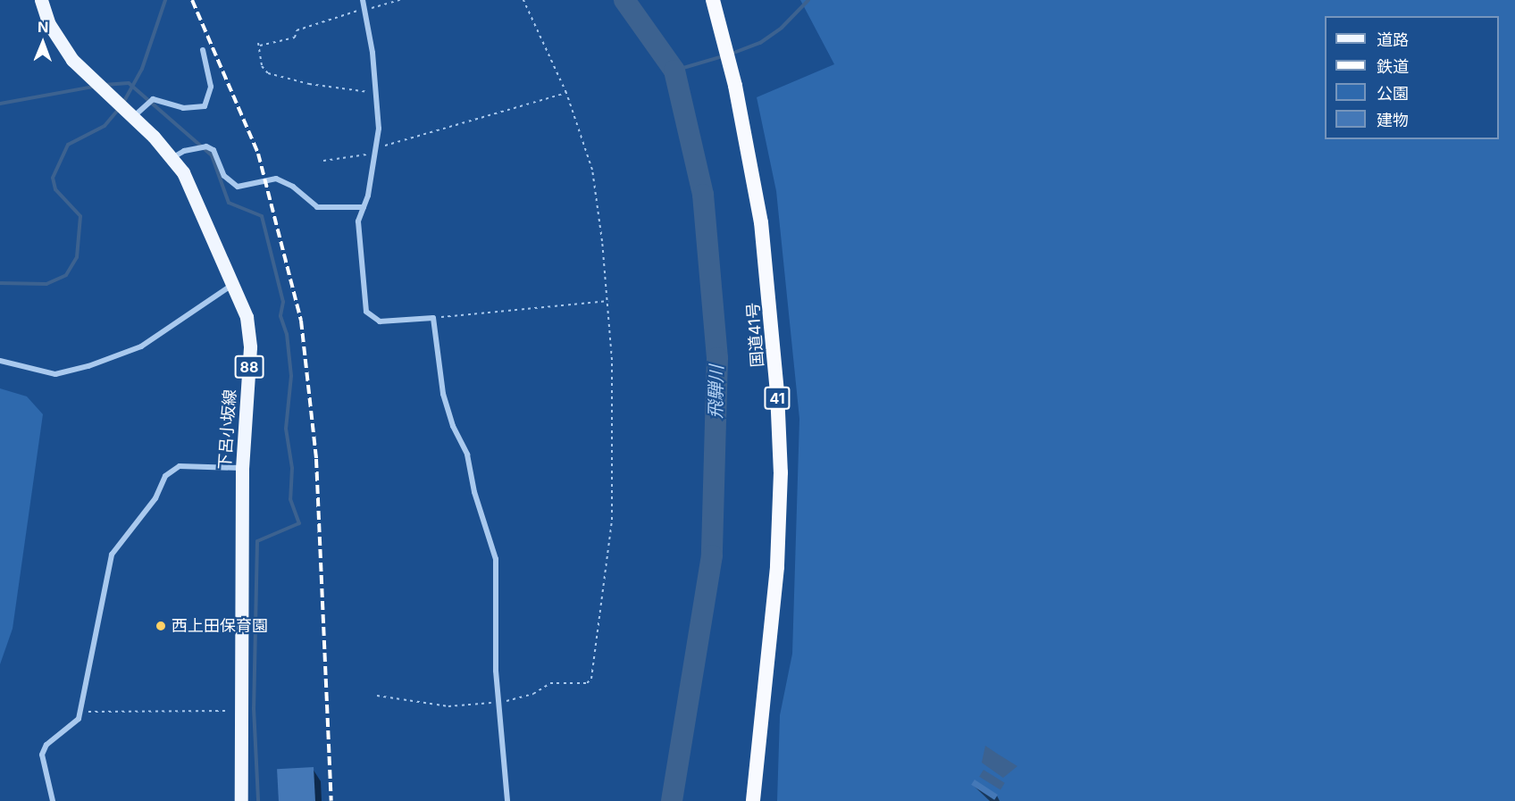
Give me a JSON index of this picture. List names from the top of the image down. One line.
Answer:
{"streets":{"highway":["国道41号","41"],"main road":["88","下呂小坂線"]},"water":["飛騨川"],"places":["西上田保育園"],"legend":["道路","鉄道","公園","建物"],"north":"top"}
